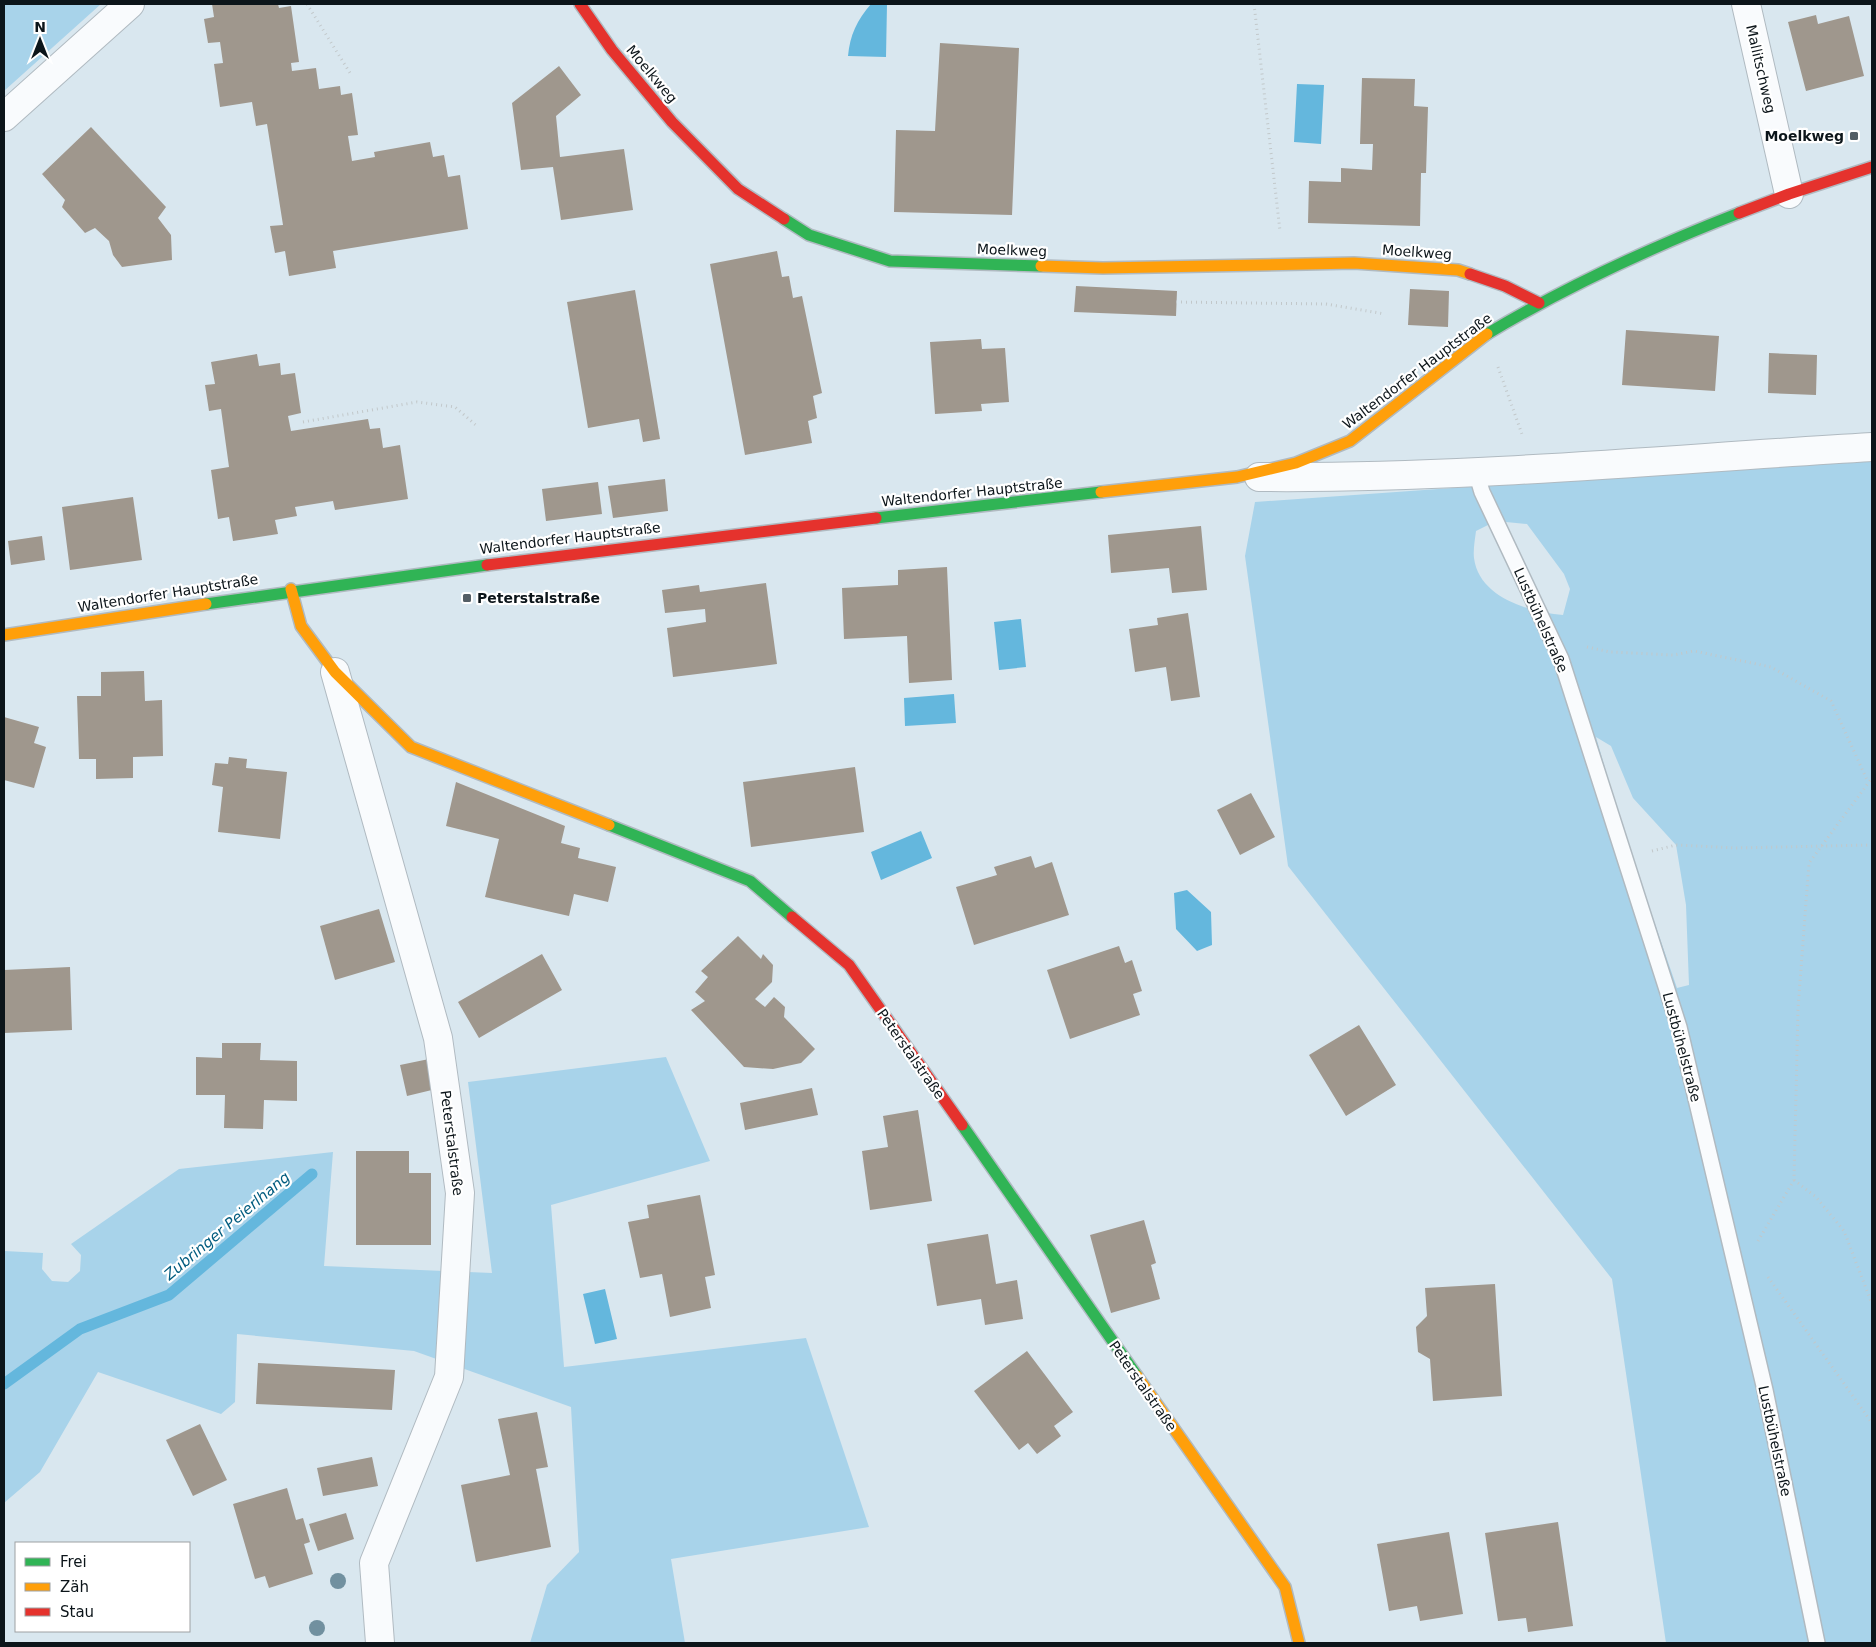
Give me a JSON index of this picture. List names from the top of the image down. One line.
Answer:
{"streets":{"street":["Mallitschweg","Moelkweg","Waltendorfer Hauptstraße","Peterstalstraße"],"lane":["Lustbühelstraße"]},"crossings":[["Mallitschweg","Waltendorfer Hauptstraße"],["Moelkweg","Waltendorfer Hauptstraße"],["Waltendorfer Hauptstraße","Peterstalstraße"]],"water":["Zubringer Peierlhang"],"places":{"transit":["Moelkweg","Peterstalstraße"]},"legend":["Frei","Zäh","Stau"],"north":"top"}
